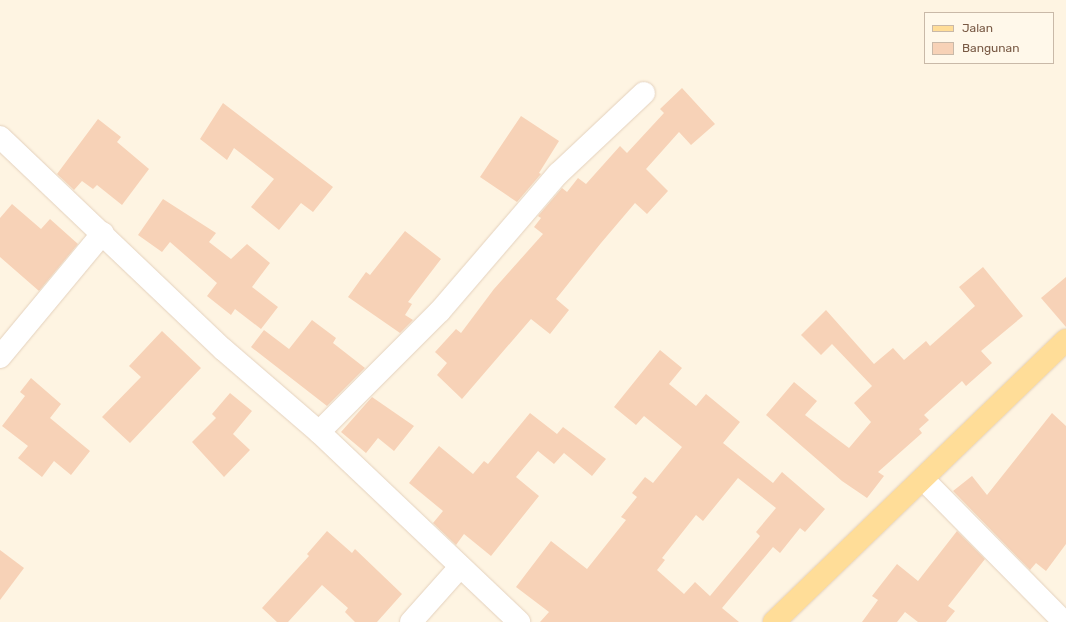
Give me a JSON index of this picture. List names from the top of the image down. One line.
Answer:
{"legend":["Jalan","Bangunan"]}
